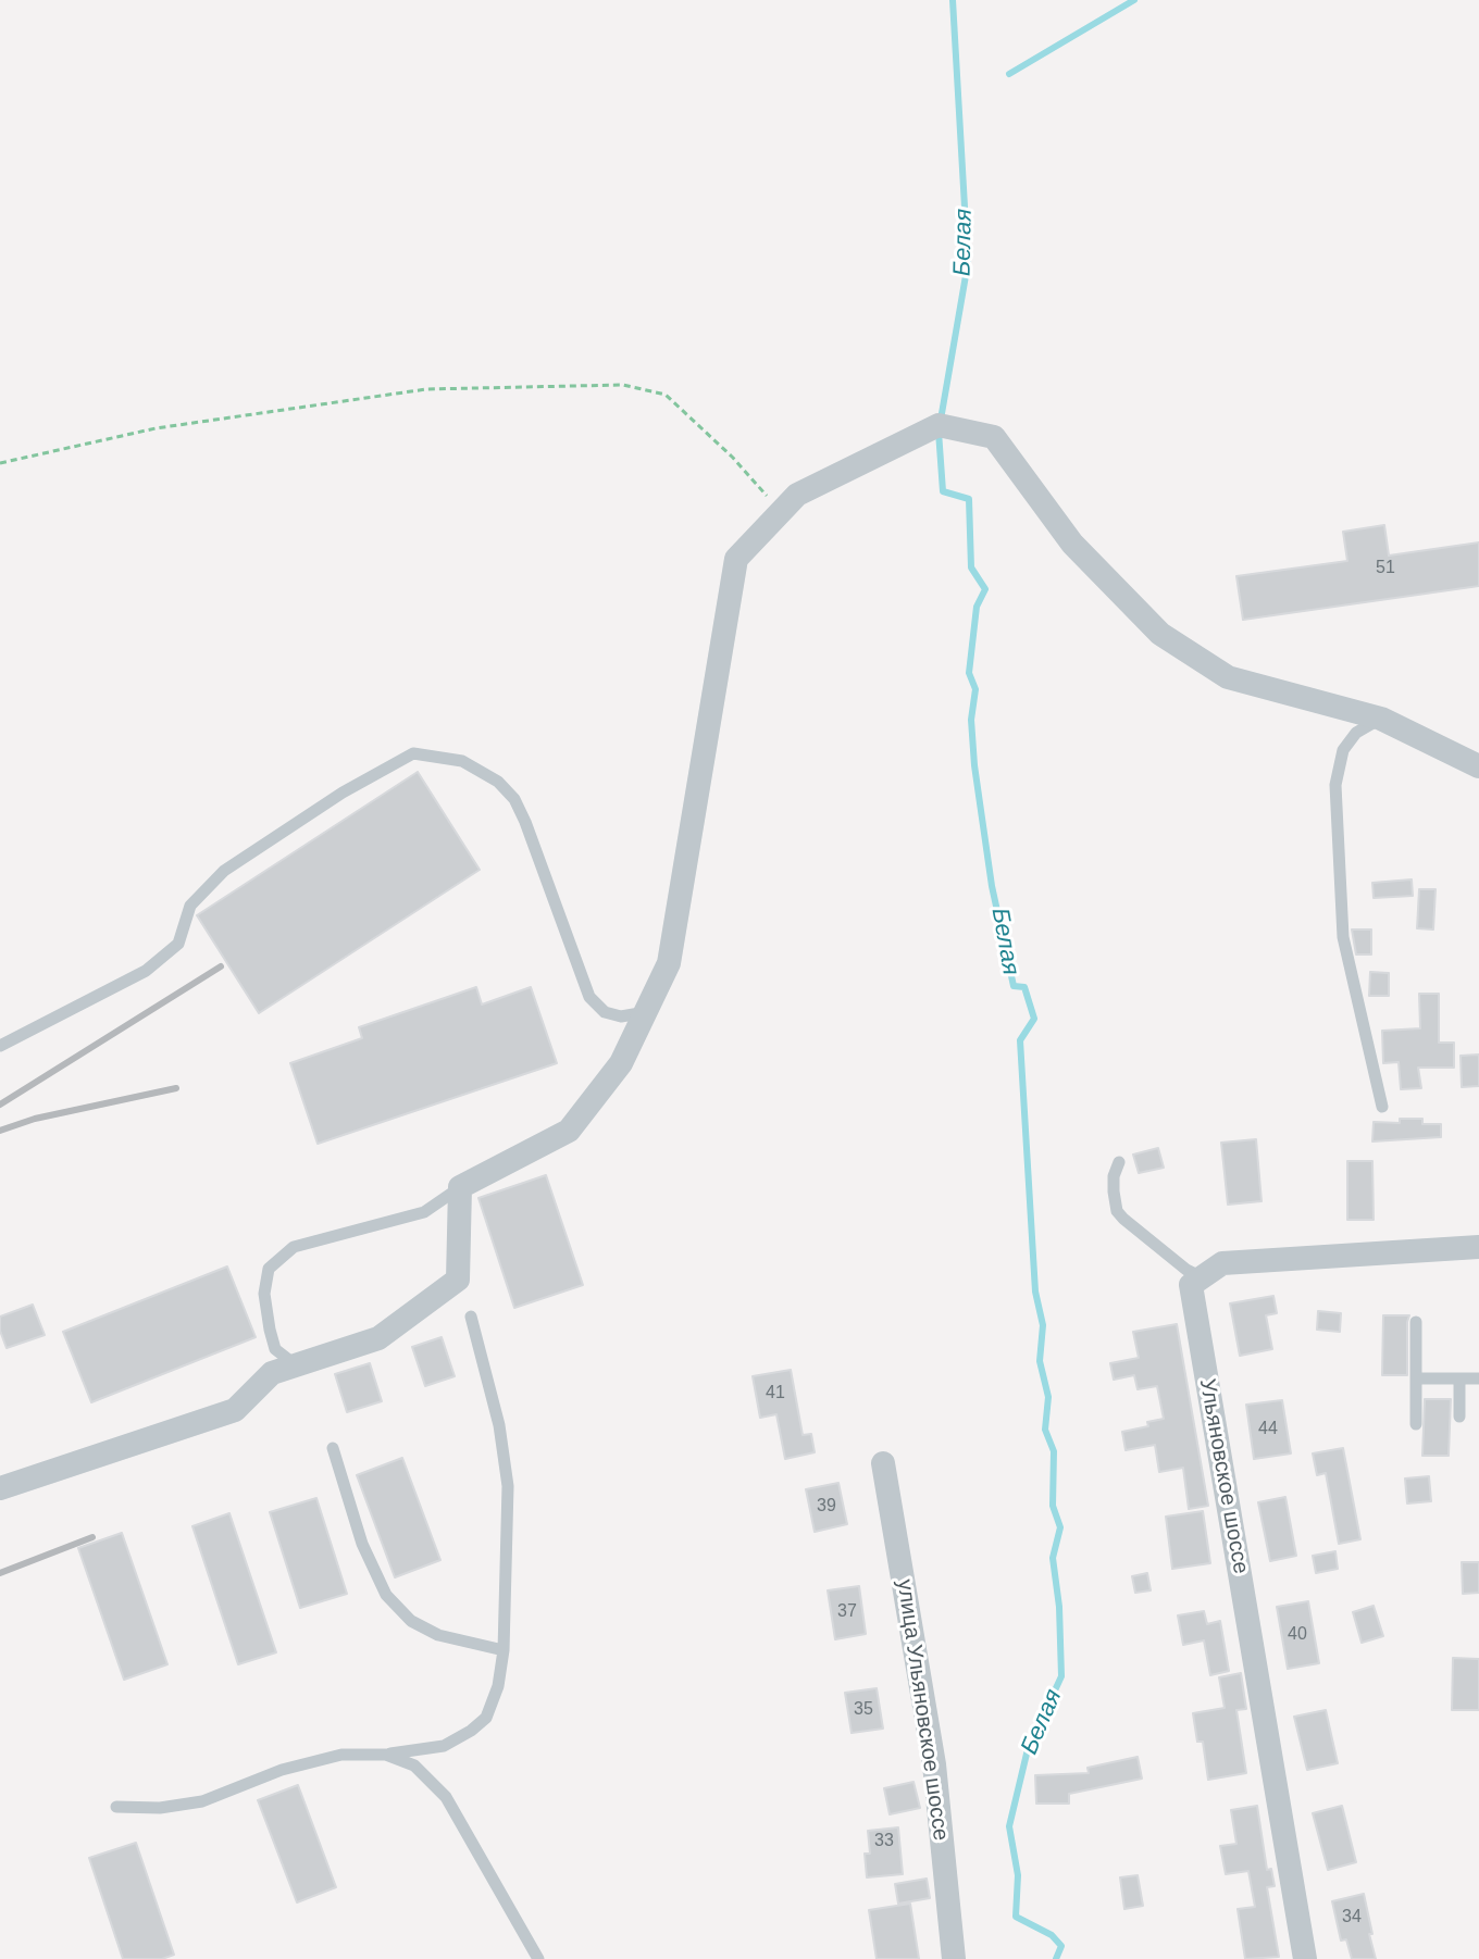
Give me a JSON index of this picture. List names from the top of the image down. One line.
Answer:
{"streets":{"street":["Ульяновское шоссе","улица Ульяновское шоссе"]},"water":["Белая"],"house_numbers":["51","41","44","39","37","40","35","33","34"]}
